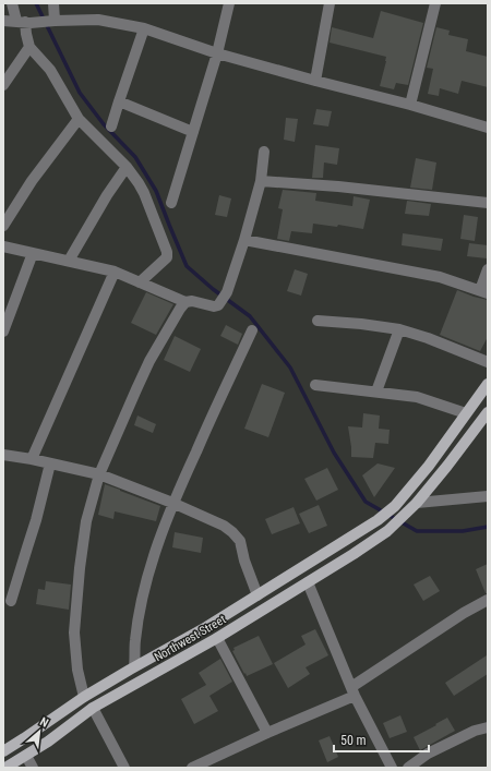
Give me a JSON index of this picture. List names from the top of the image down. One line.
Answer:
{"streets":{"main road":["Northwest Street"]},"scale_bar":"50 m","north":"top right"}
